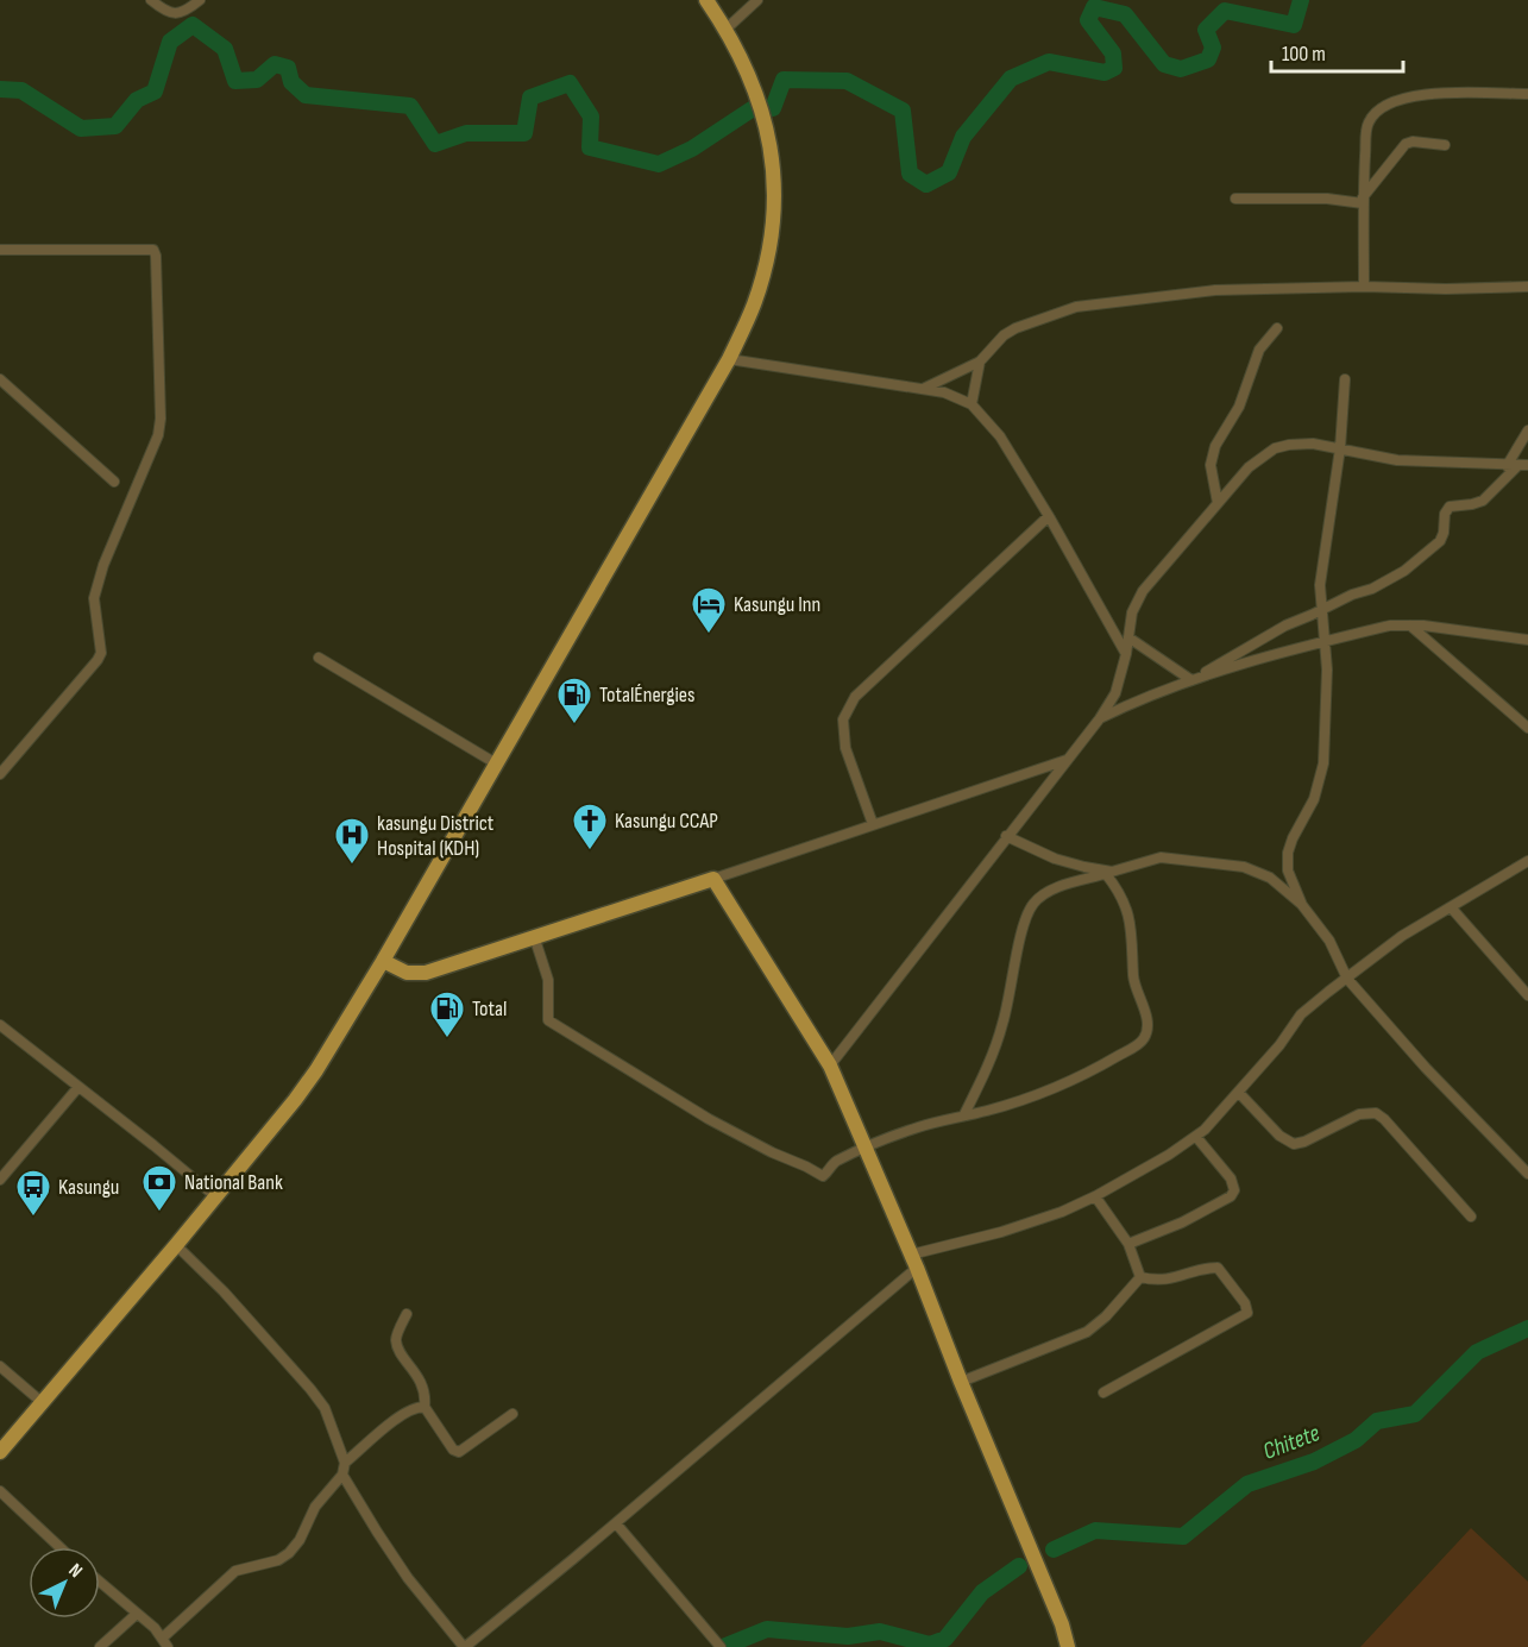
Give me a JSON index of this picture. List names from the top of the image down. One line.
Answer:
{"water":["Chitete"],"places":{"hotel":["Kasungu Inn"],"fuel station":["TotalÉnergies","Total"],"church":["Kasungu CCAP"],"hospital":["kasungu District Hospital (KDH)"],"bank":["National Bank"],"bus stop":["Kasungu"]},"scale_bar":"100 m","north":"top right"}
